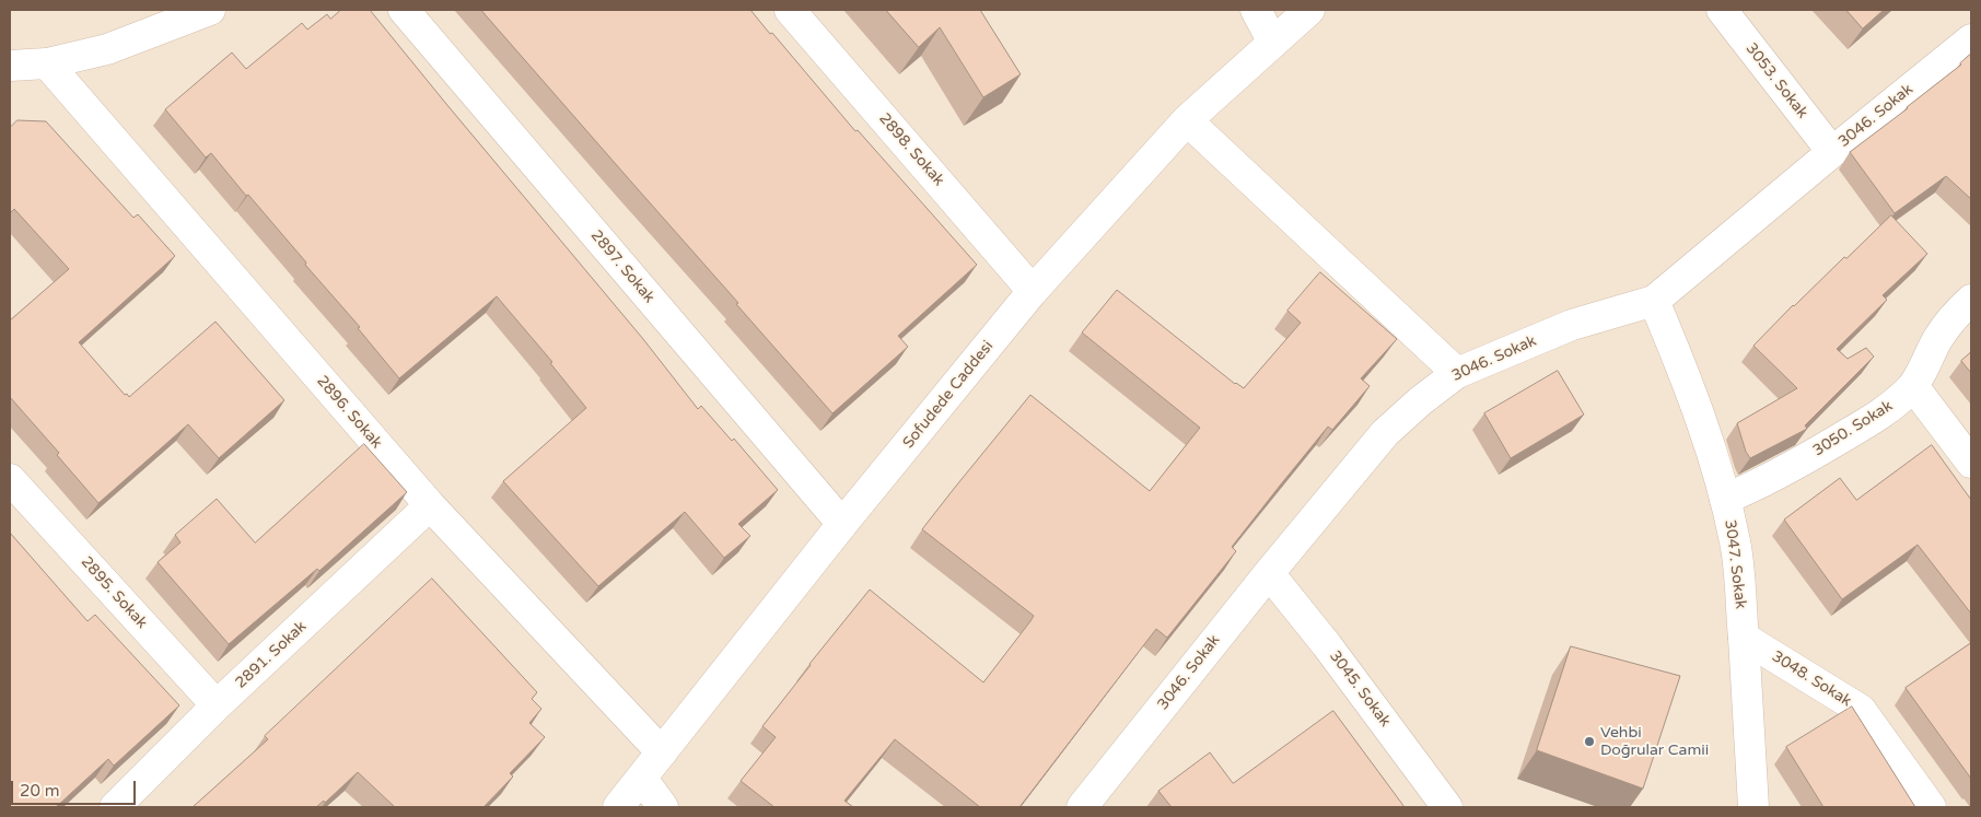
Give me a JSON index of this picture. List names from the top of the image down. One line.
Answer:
{"streets":{"street":["3053. Sokak","3046. Sokak","2898. Sokak","2897. Sokak","Sofudede Caddesi","2896. Sokak","3050. Sokak","3047. Sokak","2895. Sokak","2891. Sokak","3048. Sokak","3045. Sokak"]},"crossings":[["3053. Sokak","3046. Sokak"],["3046. Sokak","3047. Sokak"],["3046. Sokak","3045. Sokak"],["2898. Sokak","Sofudede Caddesi"],["2897. Sokak","Sofudede Caddesi"],["Sofudede Caddesi","2896. Sokak"],["2896. Sokak","2891. Sokak"],["3050. Sokak","3047. Sokak"],["3047. Sokak","3048. Sokak"],["2895. Sokak","2891. Sokak"]],"places":["Vehbi Doğrular Camii"],"scale_bar":"20 m"}
